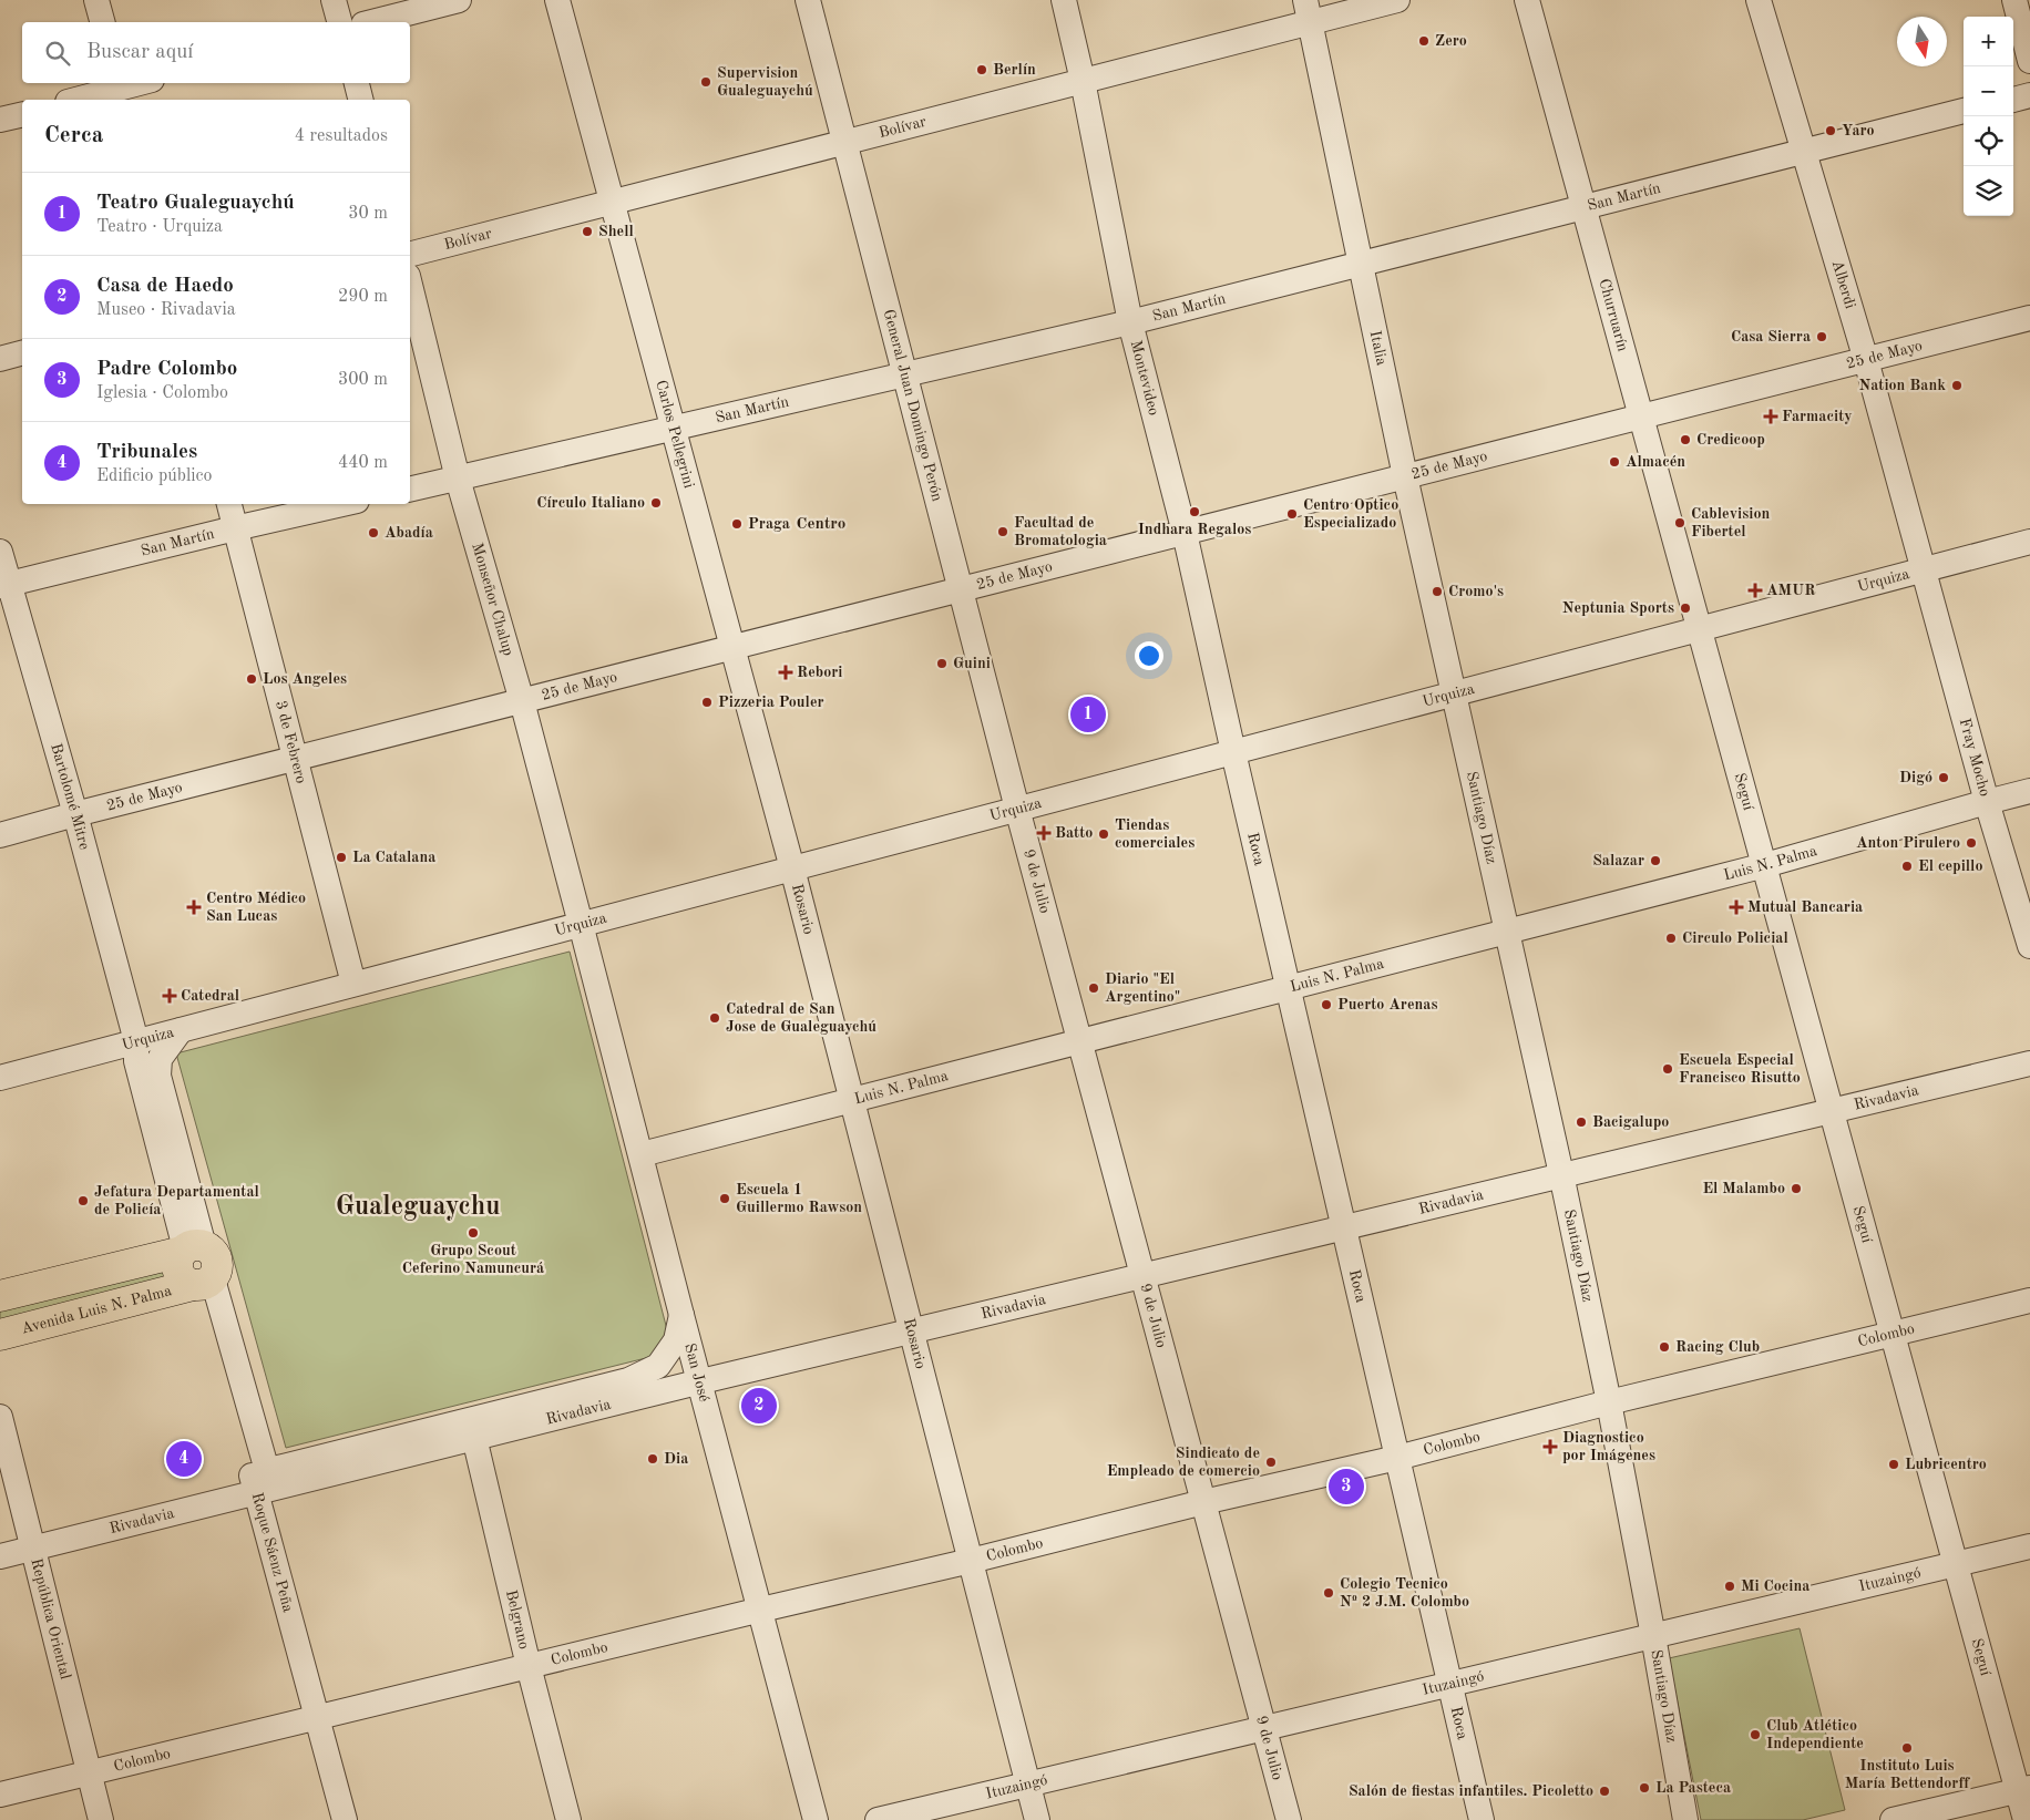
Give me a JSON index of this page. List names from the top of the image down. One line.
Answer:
{"streets":{"main road":["Avenida Luis N. Palma"],"street":["Bolívar","San Martín","Alberdi","Churruarín","Italia","25 de Mayo","Montevideo","General Juan Domingo Perón","Carlos Pellegrini","Urquiza","Monseñor Chalup","3 de Febrero","Fray Mocho","Seguí","Bartolomé Mitre","Santiago Díaz","Roca","Luis N. Palma","9 de Julio","Rosario","Rivadavia","Colombo","San José","Roque Sáenz Peña","Ituzaingó","República Oriental","Belgrano"]},"crossings":[["Bolívar","Italia"],["Bolívar","Montevideo"],["Bolívar","General Juan Domingo Perón"],["Bolívar","Carlos Pellegrini"],["San Martín","Alberdi"],["San Martín","Churruarín"],["San Martín","Italia"],["San Martín","Montevideo"],["San Martín","General Juan Domingo Perón"],["San Martín","Carlos Pellegrini"],["San Martín","Monseñor Chalup"],["San Martín","3 de Febrero"],["San Martín","Bartolomé Mitre"],["Alberdi","25 de Mayo"],["Alberdi","Urquiza"],["Alberdi","Fray Mocho"],["Churruarín","25 de Mayo"],["Churruarín","Urquiza"],["Churruarín","Seguí"],["Italia","25 de Mayo"],["Italia","Urquiza"],["Italia","Santiago Díaz"],["25 de Mayo","Montevideo"],["25 de Mayo","General Juan Domingo Perón"],["25 de Mayo","Carlos Pellegrini"],["25 de Mayo","Monseñor Chalup"],["25 de Mayo","3 de Febrero"],["25 de Mayo","Bartolomé Mitre"],["Montevideo","Urquiza"],["Montevideo","Roca"],["General Juan Domingo Perón","Urquiza"],["General Juan Domingo Perón","9 de Julio"],["Carlos Pellegrini","Urquiza"],["Carlos Pellegrini","Rosario"],["Urquiza","Monseñor Chalup"],["Urquiza","3 de Febrero"],["Urquiza","Fray Mocho"],["Urquiza","Seguí"],["Urquiza","Bartolomé Mitre"],["Urquiza","Santiago Díaz"],["Urquiza","Roca"],["Urquiza","9 de Julio"],["Urquiza","Rosario"],["Urquiza","San José"],["Monseñor Chalup","San José"],["Fray Mocho","Luis N. Palma"],["Seguí","Luis N. Palma"],["Seguí","Rivadavia"],["Seguí","Colombo"],["Seguí","Ituzaingó"],["Santiago Díaz","Luis N. Palma"],["Santiago Díaz","Rivadavia"],["Santiago Díaz","Colombo"],["Santiago Díaz","Ituzaingó"],["Roca","Luis N. Palma"],["Roca","Rivadavia"],["Roca","Colombo"],["Roca","Ituzaingó"],["Luis N. Palma","9 de Julio"],["Luis N. Palma","Rosario"],["Luis N. Palma","San José"],["9 de Julio","Rivadavia"],["9 de Julio","Colombo"],["9 de Julio","Ituzaingó"],["Rosario","Rivadavia"],["Rosario","Colombo"],["Rosario","Ituzaingó"],["Rivadavia","Avenida Luis N. Palma"],["Rivadavia","San José"],["Rivadavia","Roque Sáenz Peña"],["Rivadavia","República Oriental"],["Rivadavia","Belgrano"],["Avenida Luis N. Palma","Roque Sáenz Peña"],["Colombo","San José"],["Colombo","Roque Sáenz Peña"],["Colombo","República Oriental"],["Colombo","Belgrano"]],"districts":["Centro","Gualeguaychu"],"places":{"other":["Zero","Berlín","Supervision Gualeguaychú","Yaro","Shell","Casa Sierra","Nation Bank","Credicoop","Almacén","Círculo Italiano","Indhara Regalos","Centro Optico Especializado","Cablevision Fibertel","Praga","Facultad de Bromatologia","Abadía","Cromo's","Neptunia Sports","Guini","Los Angeles","Pizzeria Pouler","Digó","Tiendas comerciales","Anton Pirulero","La Catalana","Salazar","El cepillo","Circulo Policial","Diario \"El Argentino\"","Puerto Arenas","Catedral de San Jose de Gualeguaychú","Escuela Especial Francisco Risutto","Bacigalupo","El Malambo","Escuela 1 Guillermo Rawson","Jefatura Departamental de Policía","Grupo Scout Ceferino Namuncurá","Racing Club","Dia","Sindicato de Empleado de comercio","Lubricentro","Mi Cocina","Colegio Tecnico Nº 2 J.M. Colombo","Club Atlético Independiente","Instituto Luis María Bettendorff","La Pasteca","Salón de fiestas infantiles. Picoletto"],"health":["Farmacity","AMUR","Rebori","Batto","Centro Médico San Lucas","Mutual Bancaria","Catedral","Diagnostico por Imágenes"]},"north":"bottom","page":{"map_buttons":["+","−"],"search":"Buscar aquí","heading":["Cerca","4 resultados"],"list":[{"mark":"1","name":"Teatro Gualeguaychú","note":"Teatro · Urquiza","value":"30 m"},{"mark":"2","name":"Casa de Haedo","note":"Museo · Rivadavia","value":"290 m"},{"mark":"3","name":"Padre Colombo","note":"Iglesia · Colombo","value":"300 m"},{"mark":"4","name":"Tribunales","note":"Edificio público","value":"440 m"}],"pins":["1","2","4","3"]}}
